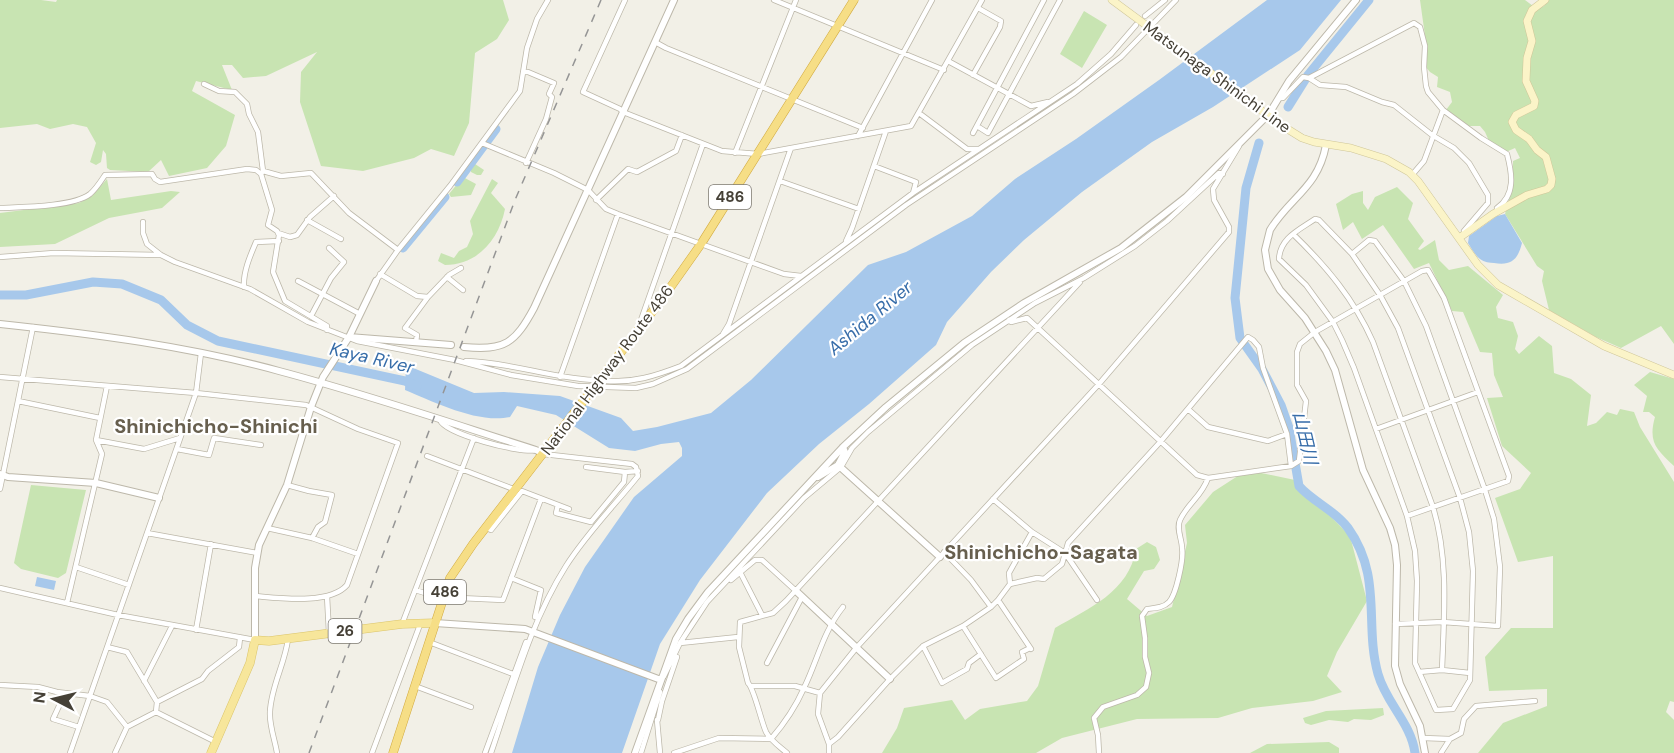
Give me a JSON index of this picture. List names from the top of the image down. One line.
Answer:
{"streets":{"highway":["486","National Highway Route 486"],"main road":["Matsunaga Shinichi Line","26"]},"crossings":[["National Highway Route 486","26"]],"districts":["Shinichicho-Shinichi","Shinichicho-Sagata"],"water":["Ashida River","Kaya River","山田川"],"north":"left"}
